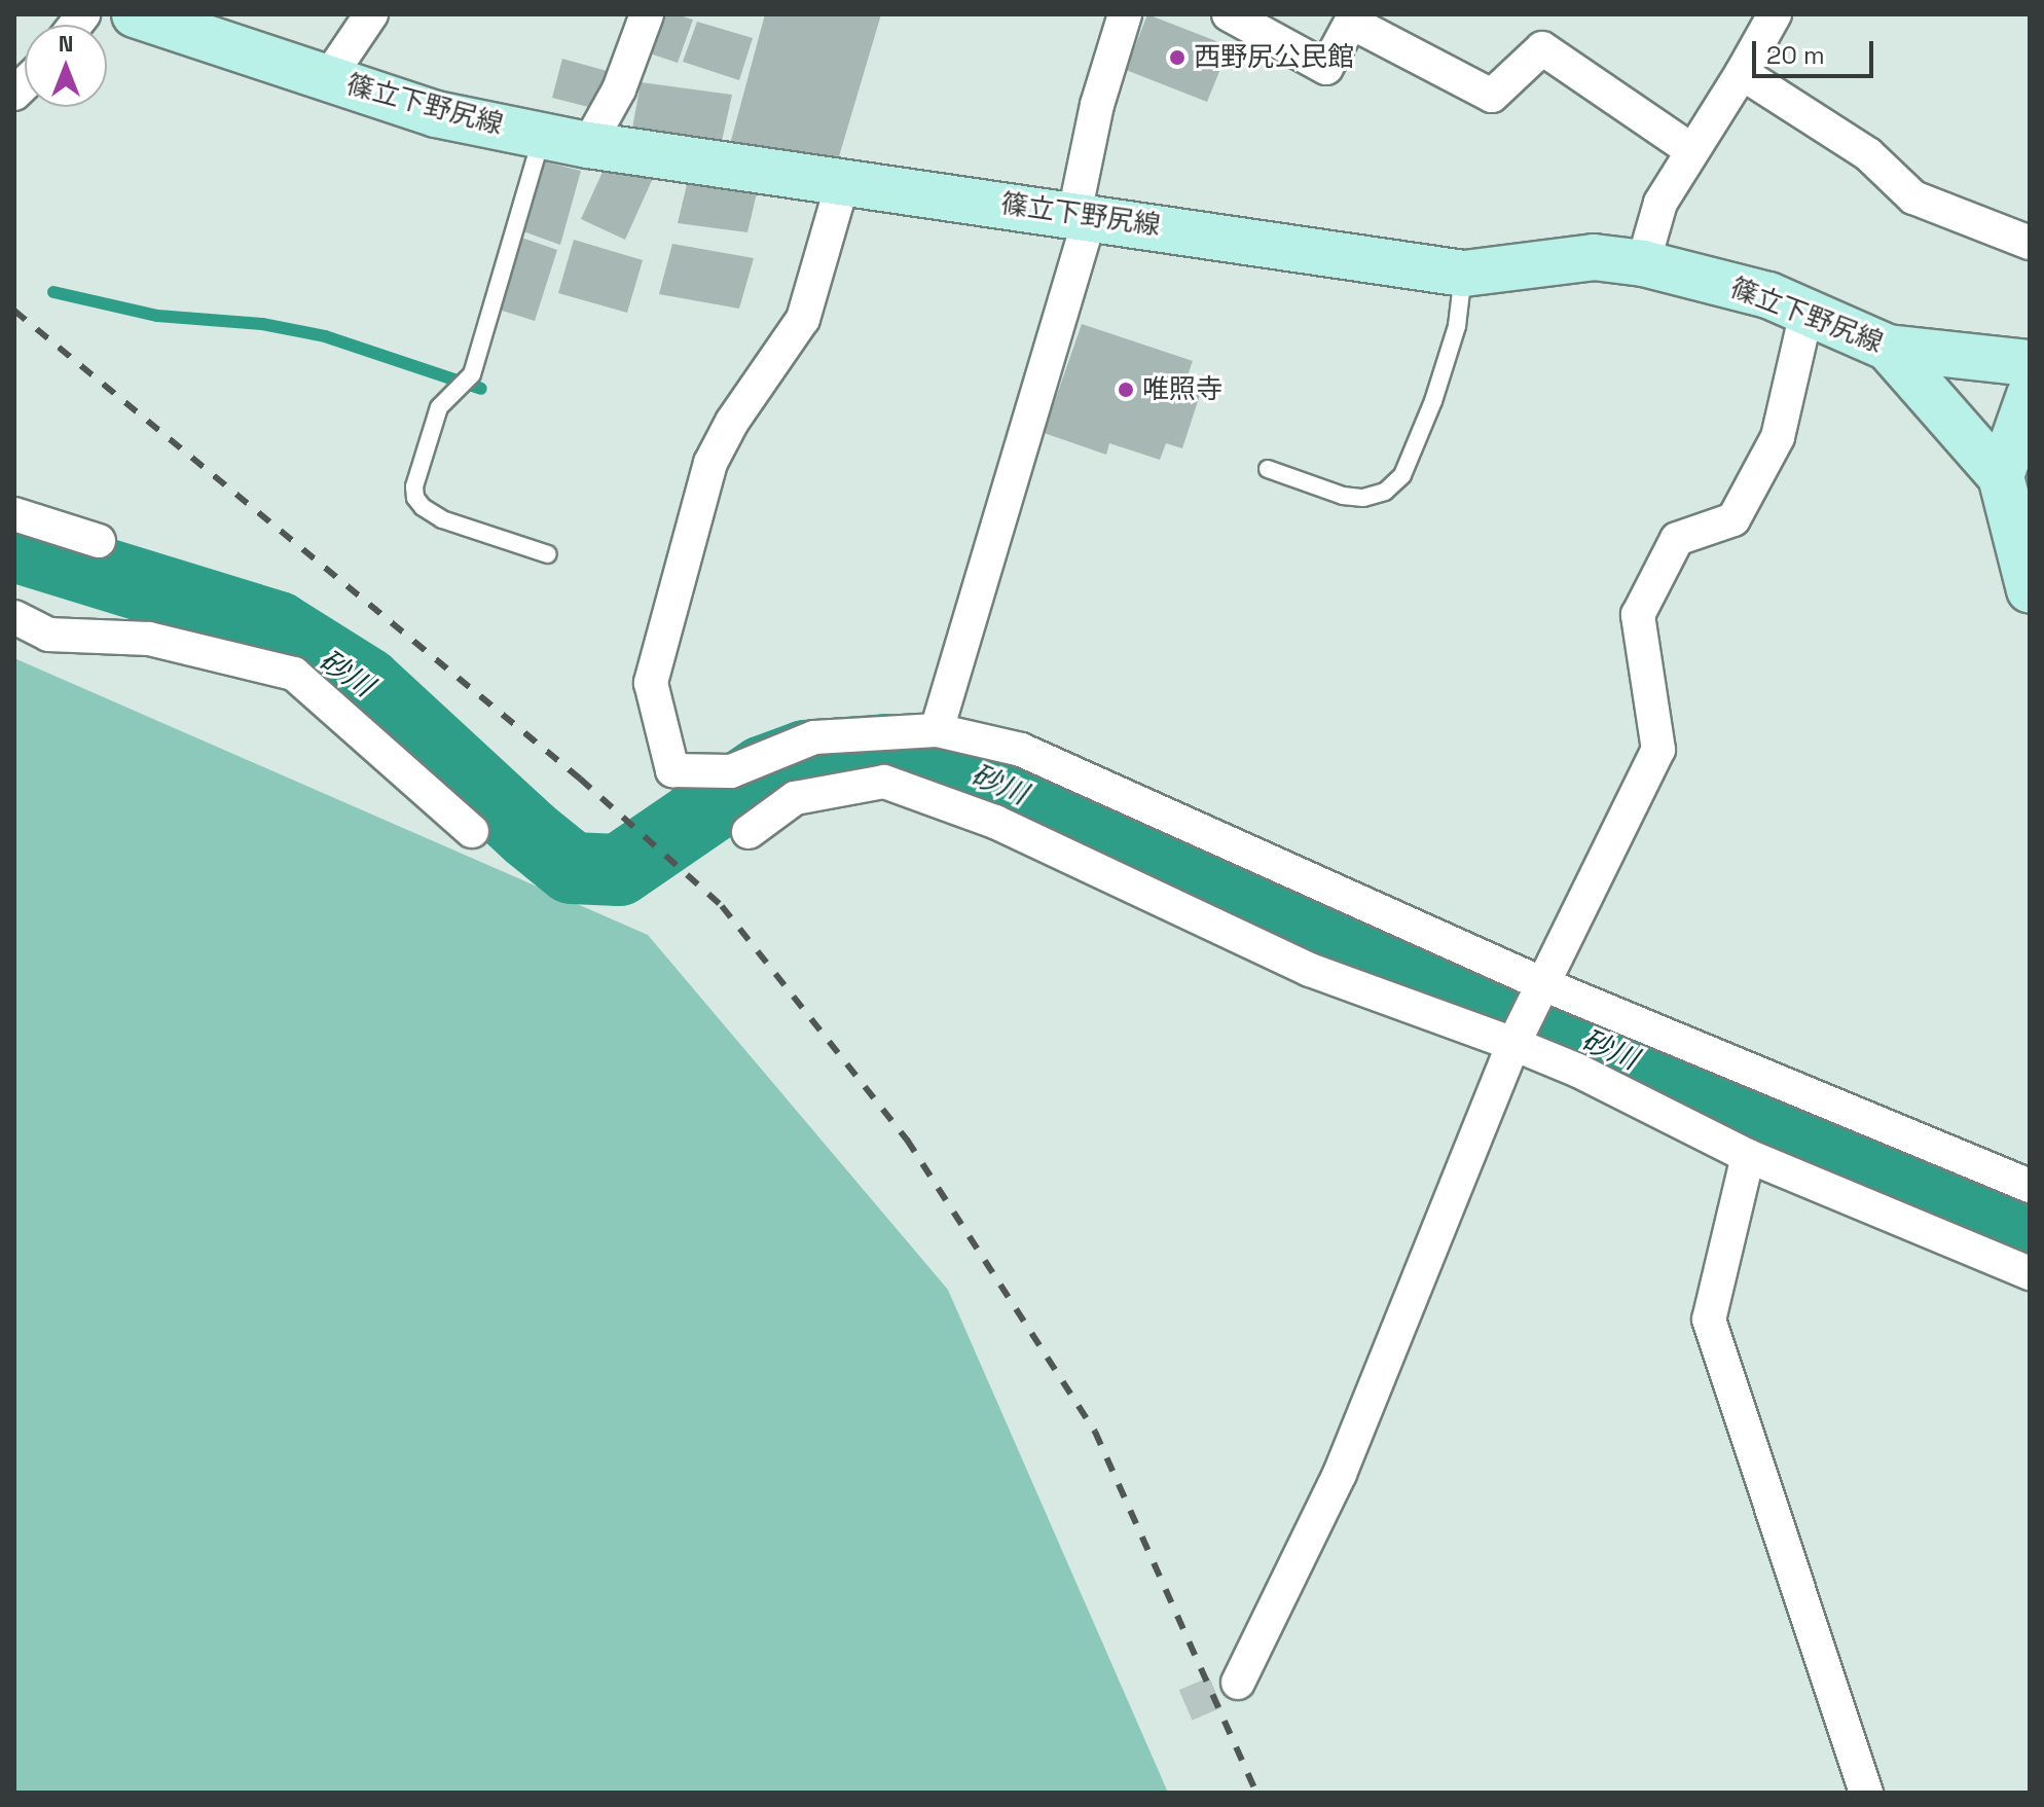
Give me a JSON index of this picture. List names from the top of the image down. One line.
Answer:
{"streets":{"main road":["篠立下野尻線"]},"water":["砂川"],"places":["西野尻公民館","唯照寺"],"scale_bar":"20 m","north":"top"}
